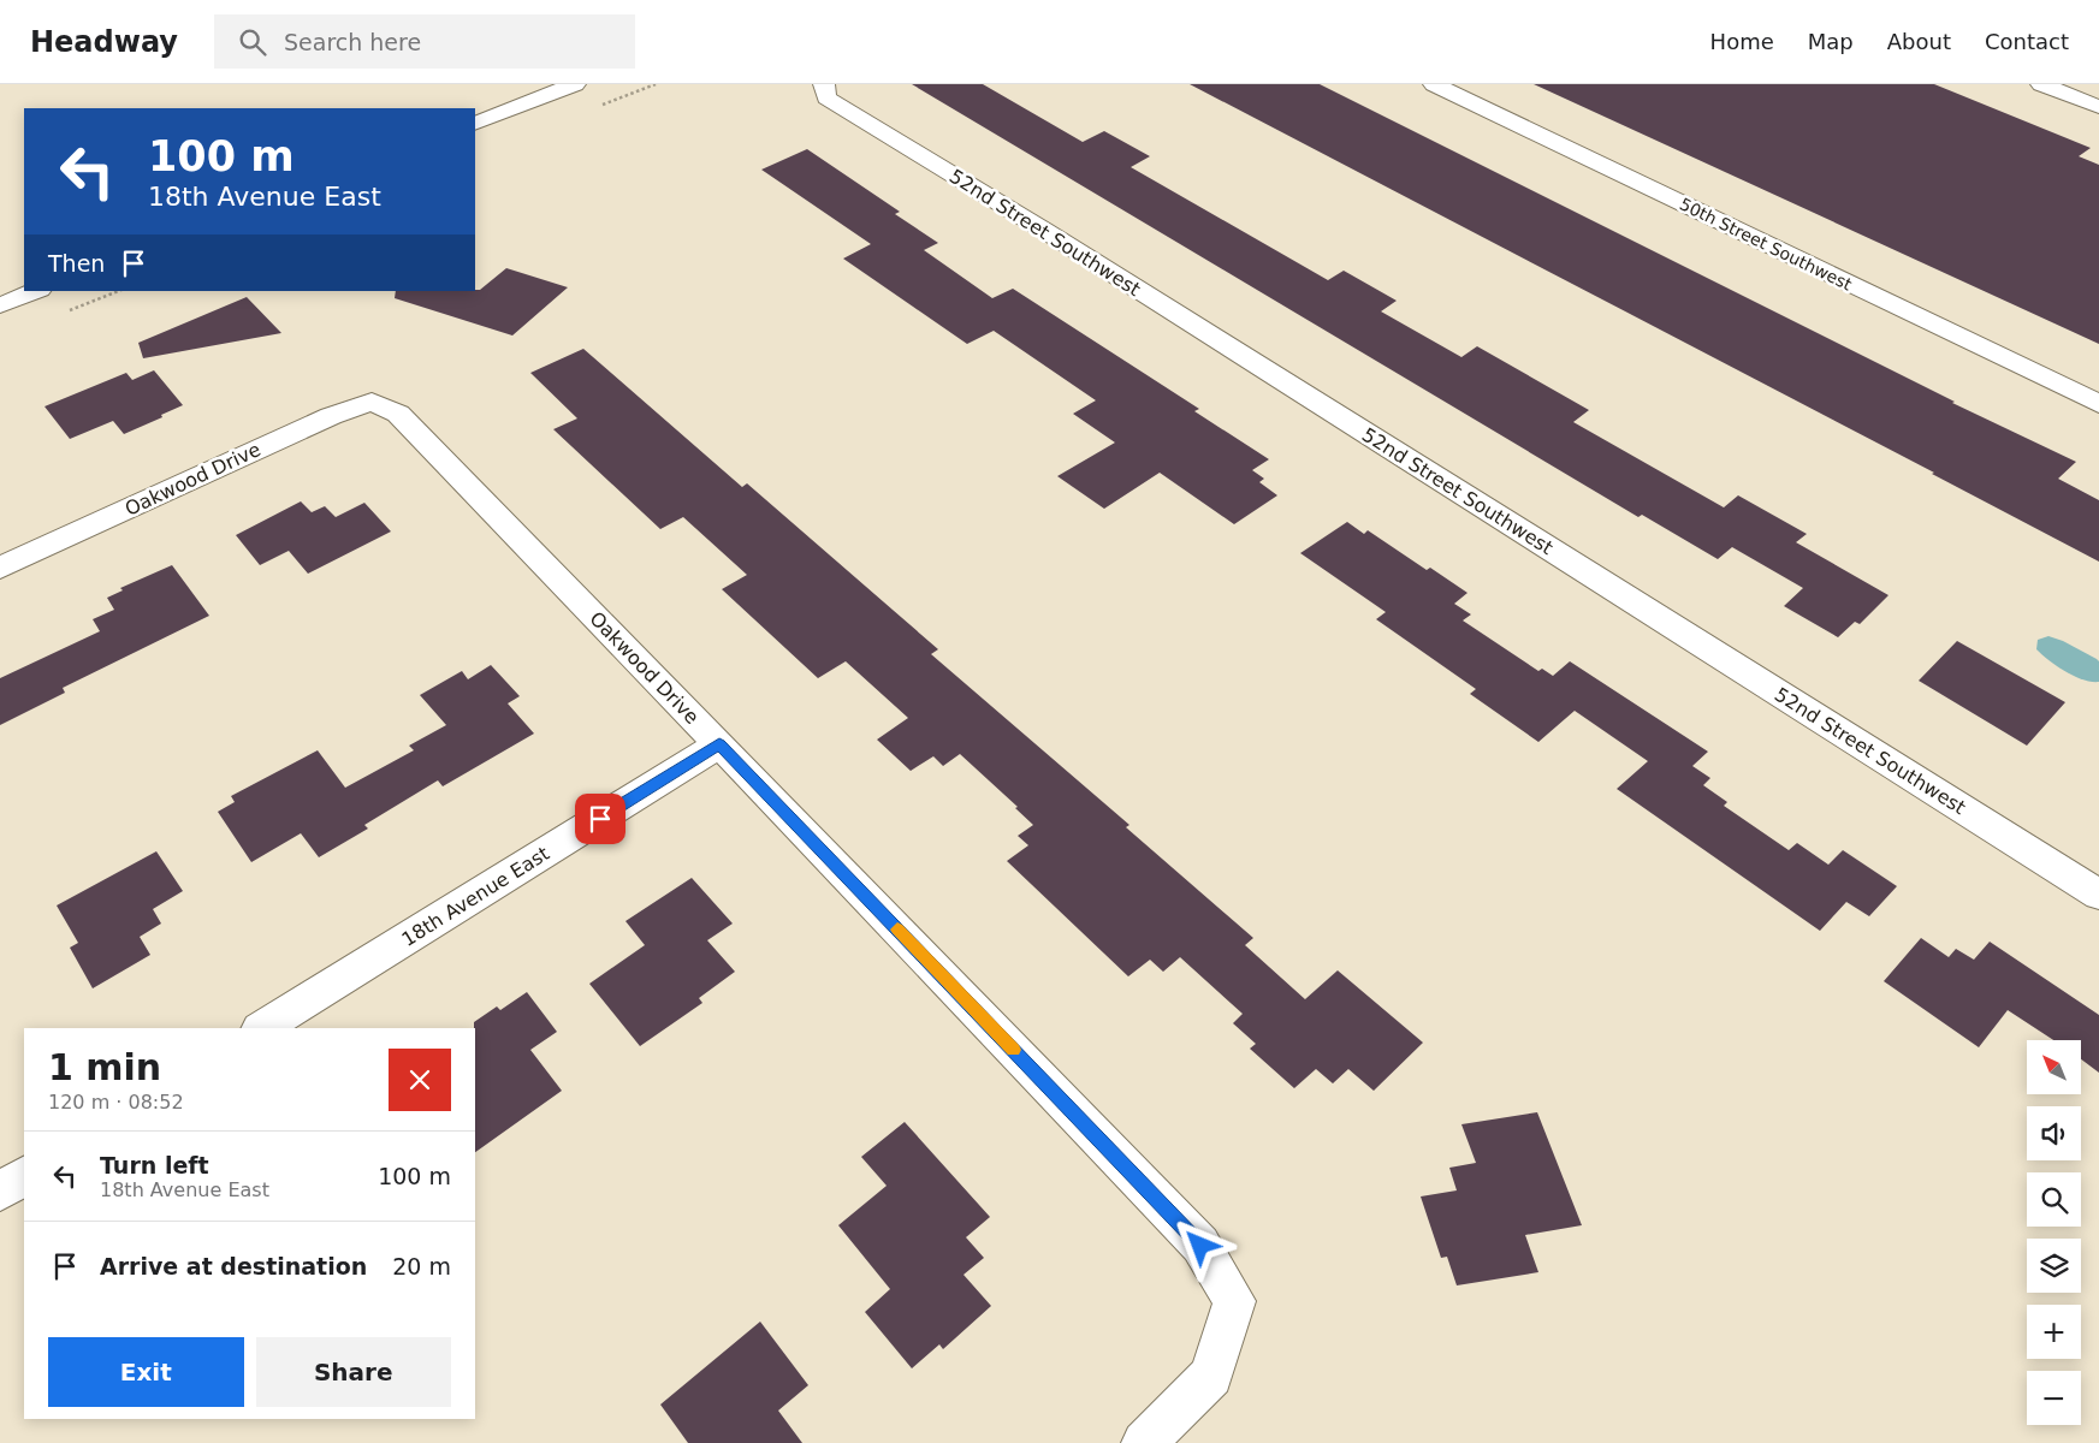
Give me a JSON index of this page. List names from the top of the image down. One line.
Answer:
{"streets":{"street":["52nd Street Southwest","50th Street Southwest","Oakwood Drive","18th Avenue East"]},"crossings":[["Oakwood Drive","18th Avenue East"]],"north":"top left","page":{"header":"Headway","search":"Search here","nav":["Home","Map","About","Contact"],"turn":["100 m","18th Avenue East"],"then":"Then","heading":["1 min","120 m · 08:52"],"map_buttons":["+","−"],"list":[{"name":"Turn left","note":"18th Avenue East","value":"100 m"},{"name":"Arrive at destination","value":"20 m"}],"buttons":["Exit","Share"]}}
